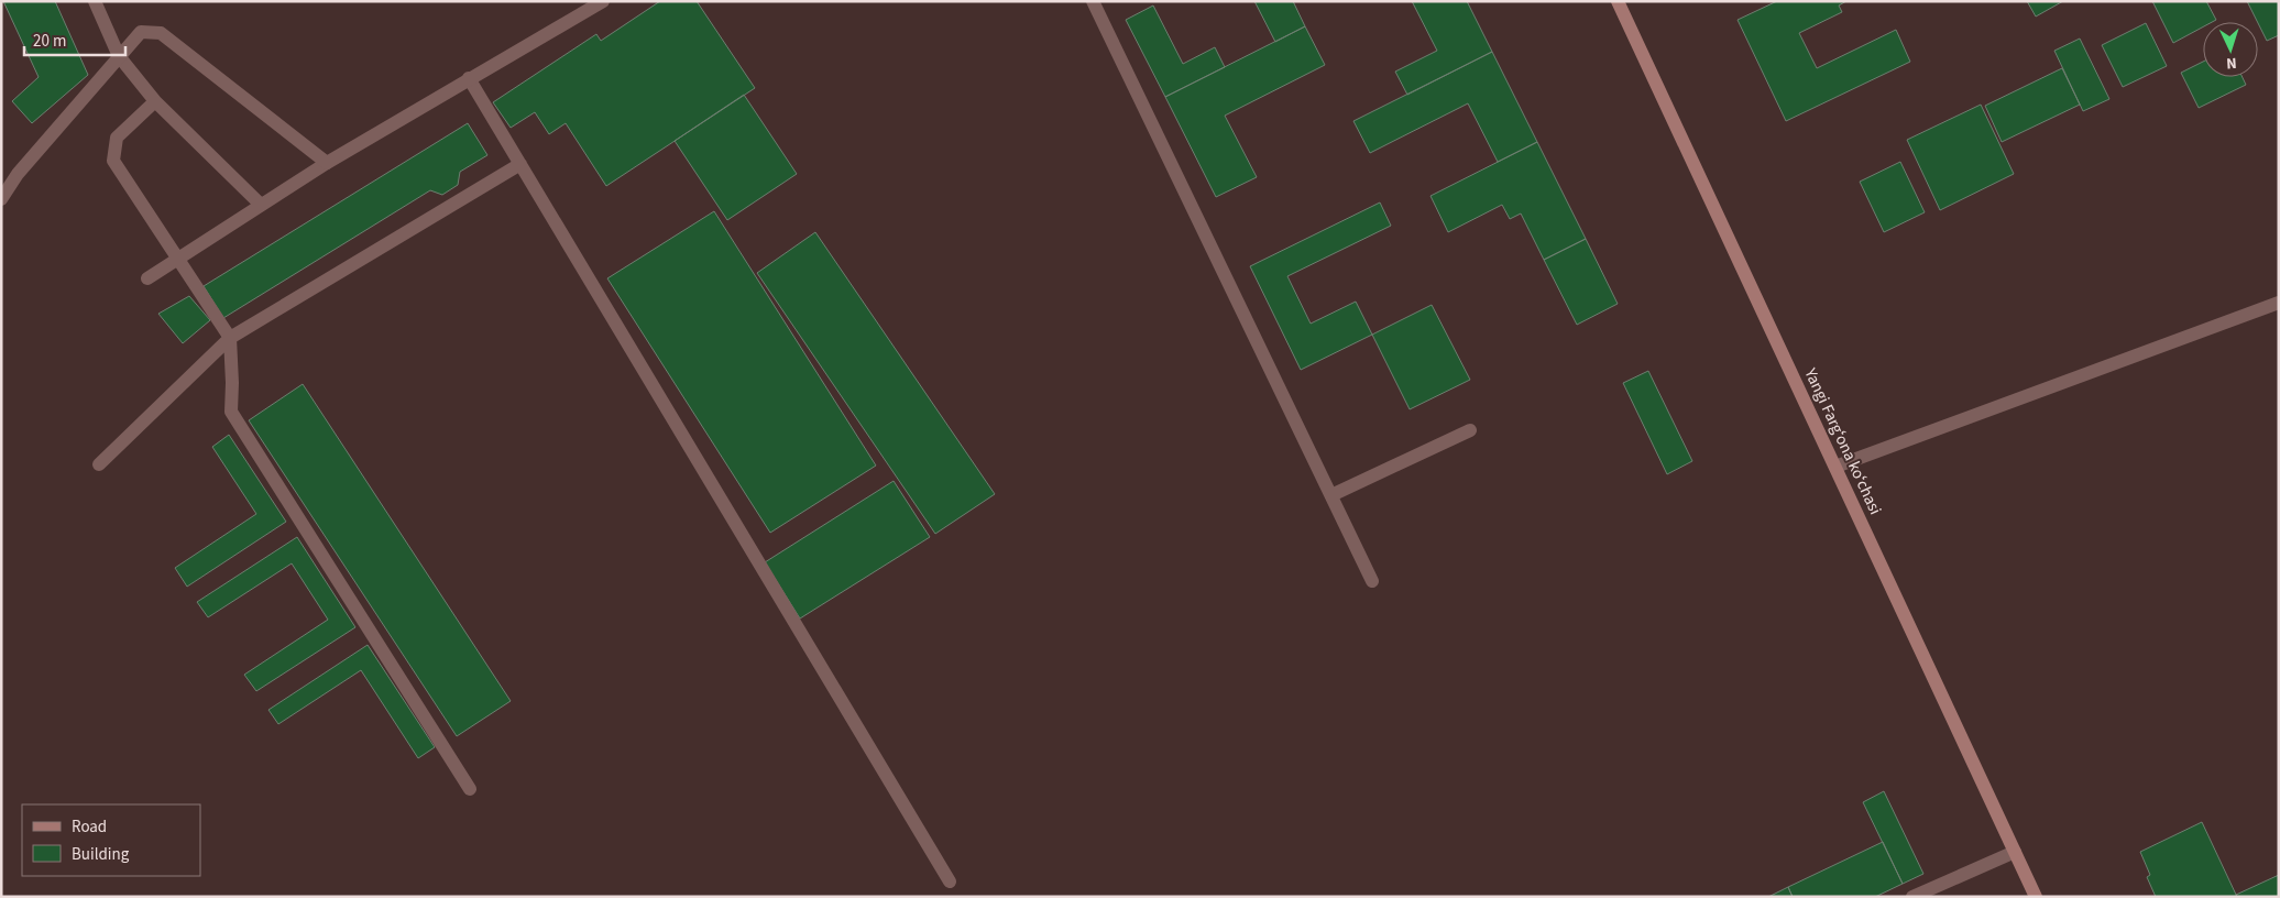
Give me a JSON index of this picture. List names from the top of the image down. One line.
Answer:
{"streets":{"main road":["Yangi Fargʻona koʻchasi"]},"legend":["Road","Building"],"scale_bar":"20 m","north":"bottom"}
